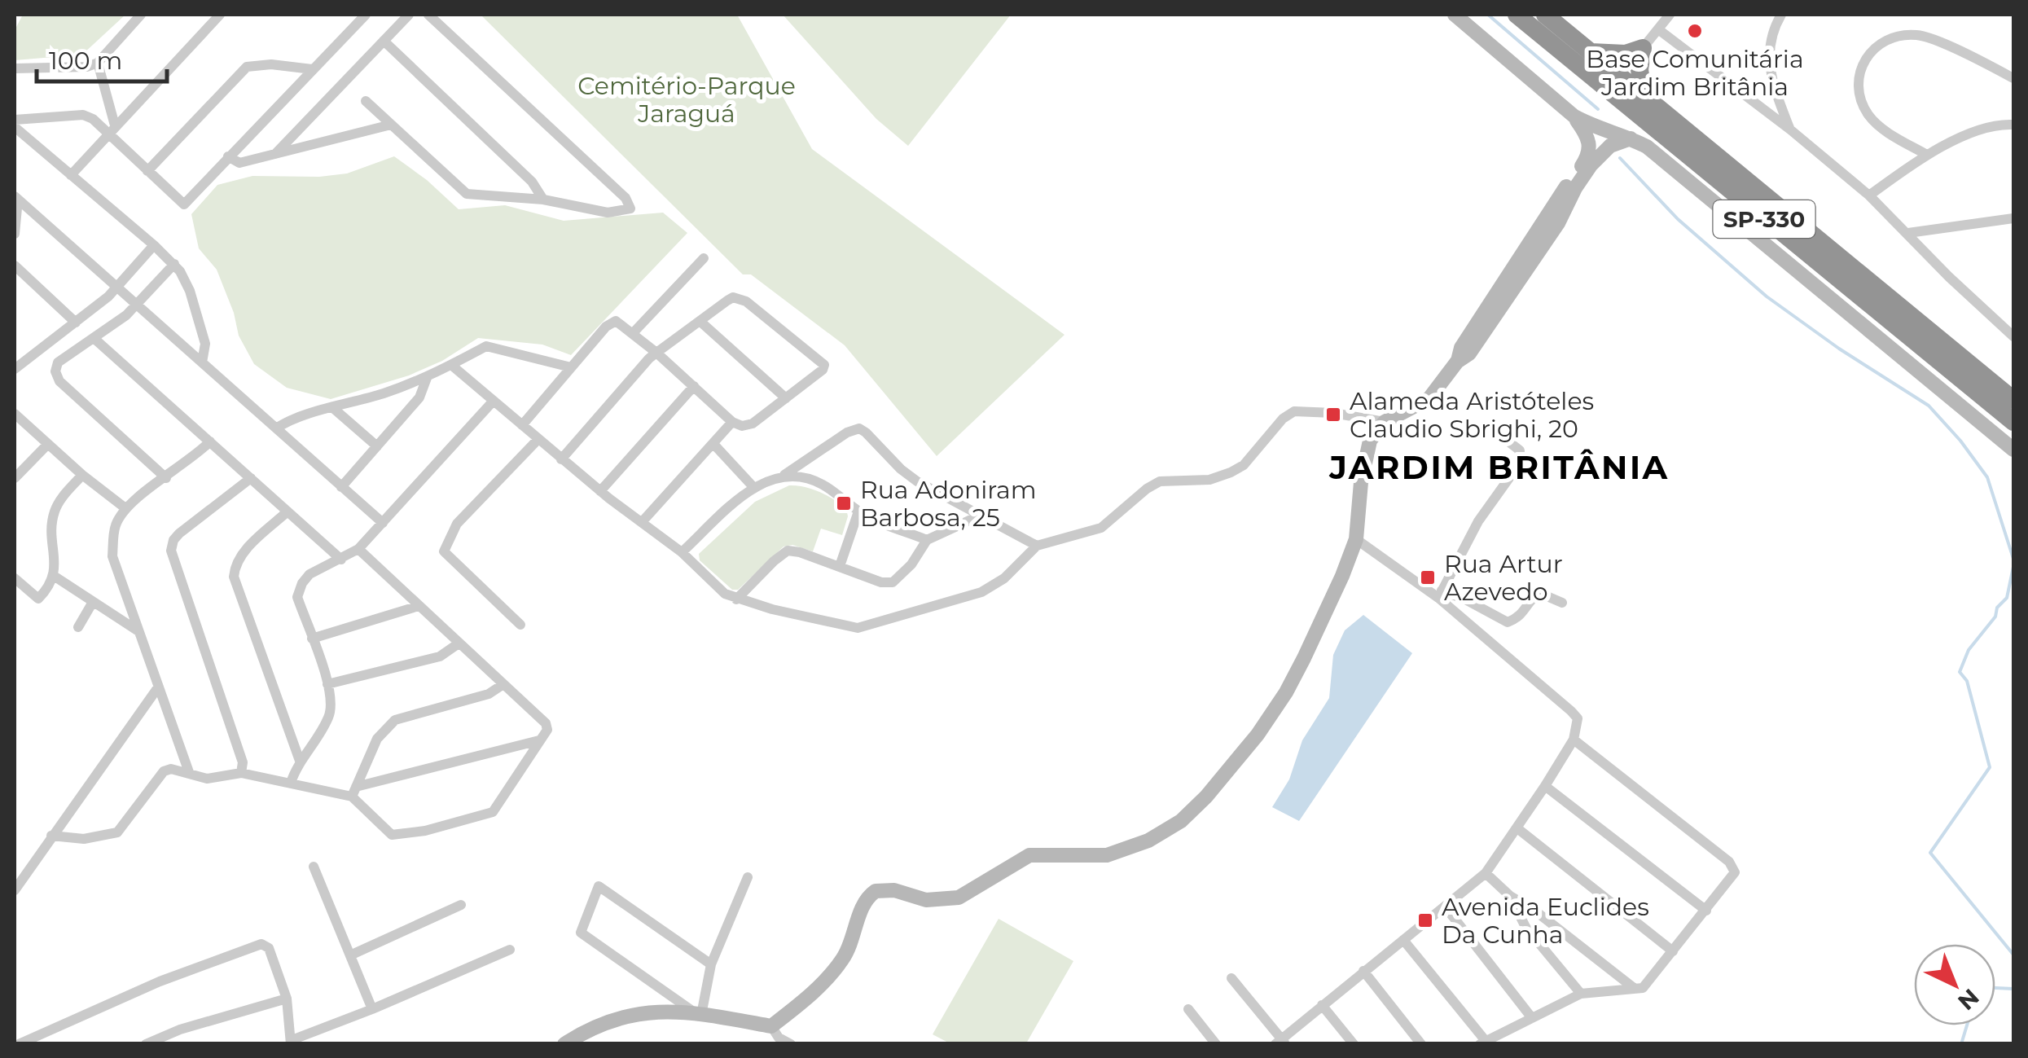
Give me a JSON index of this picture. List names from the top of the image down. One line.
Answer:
{"streets":{"highway":["SP-330"]},"districts":["JARDIM BRITÂNIA"],"parks":["Cemitério-Parque Jaraguá"],"places":{"other":["Base Comunitária Jardim Britânia"],"transit":["Alameda Aristóteles Claudio Sbrighi, 20","Rua Adoniram Barbosa, 25","Rua Artur Azevedo","Avenida Euclides Da Cunha"]},"scale_bar":"100 m","north":"bottom right"}
